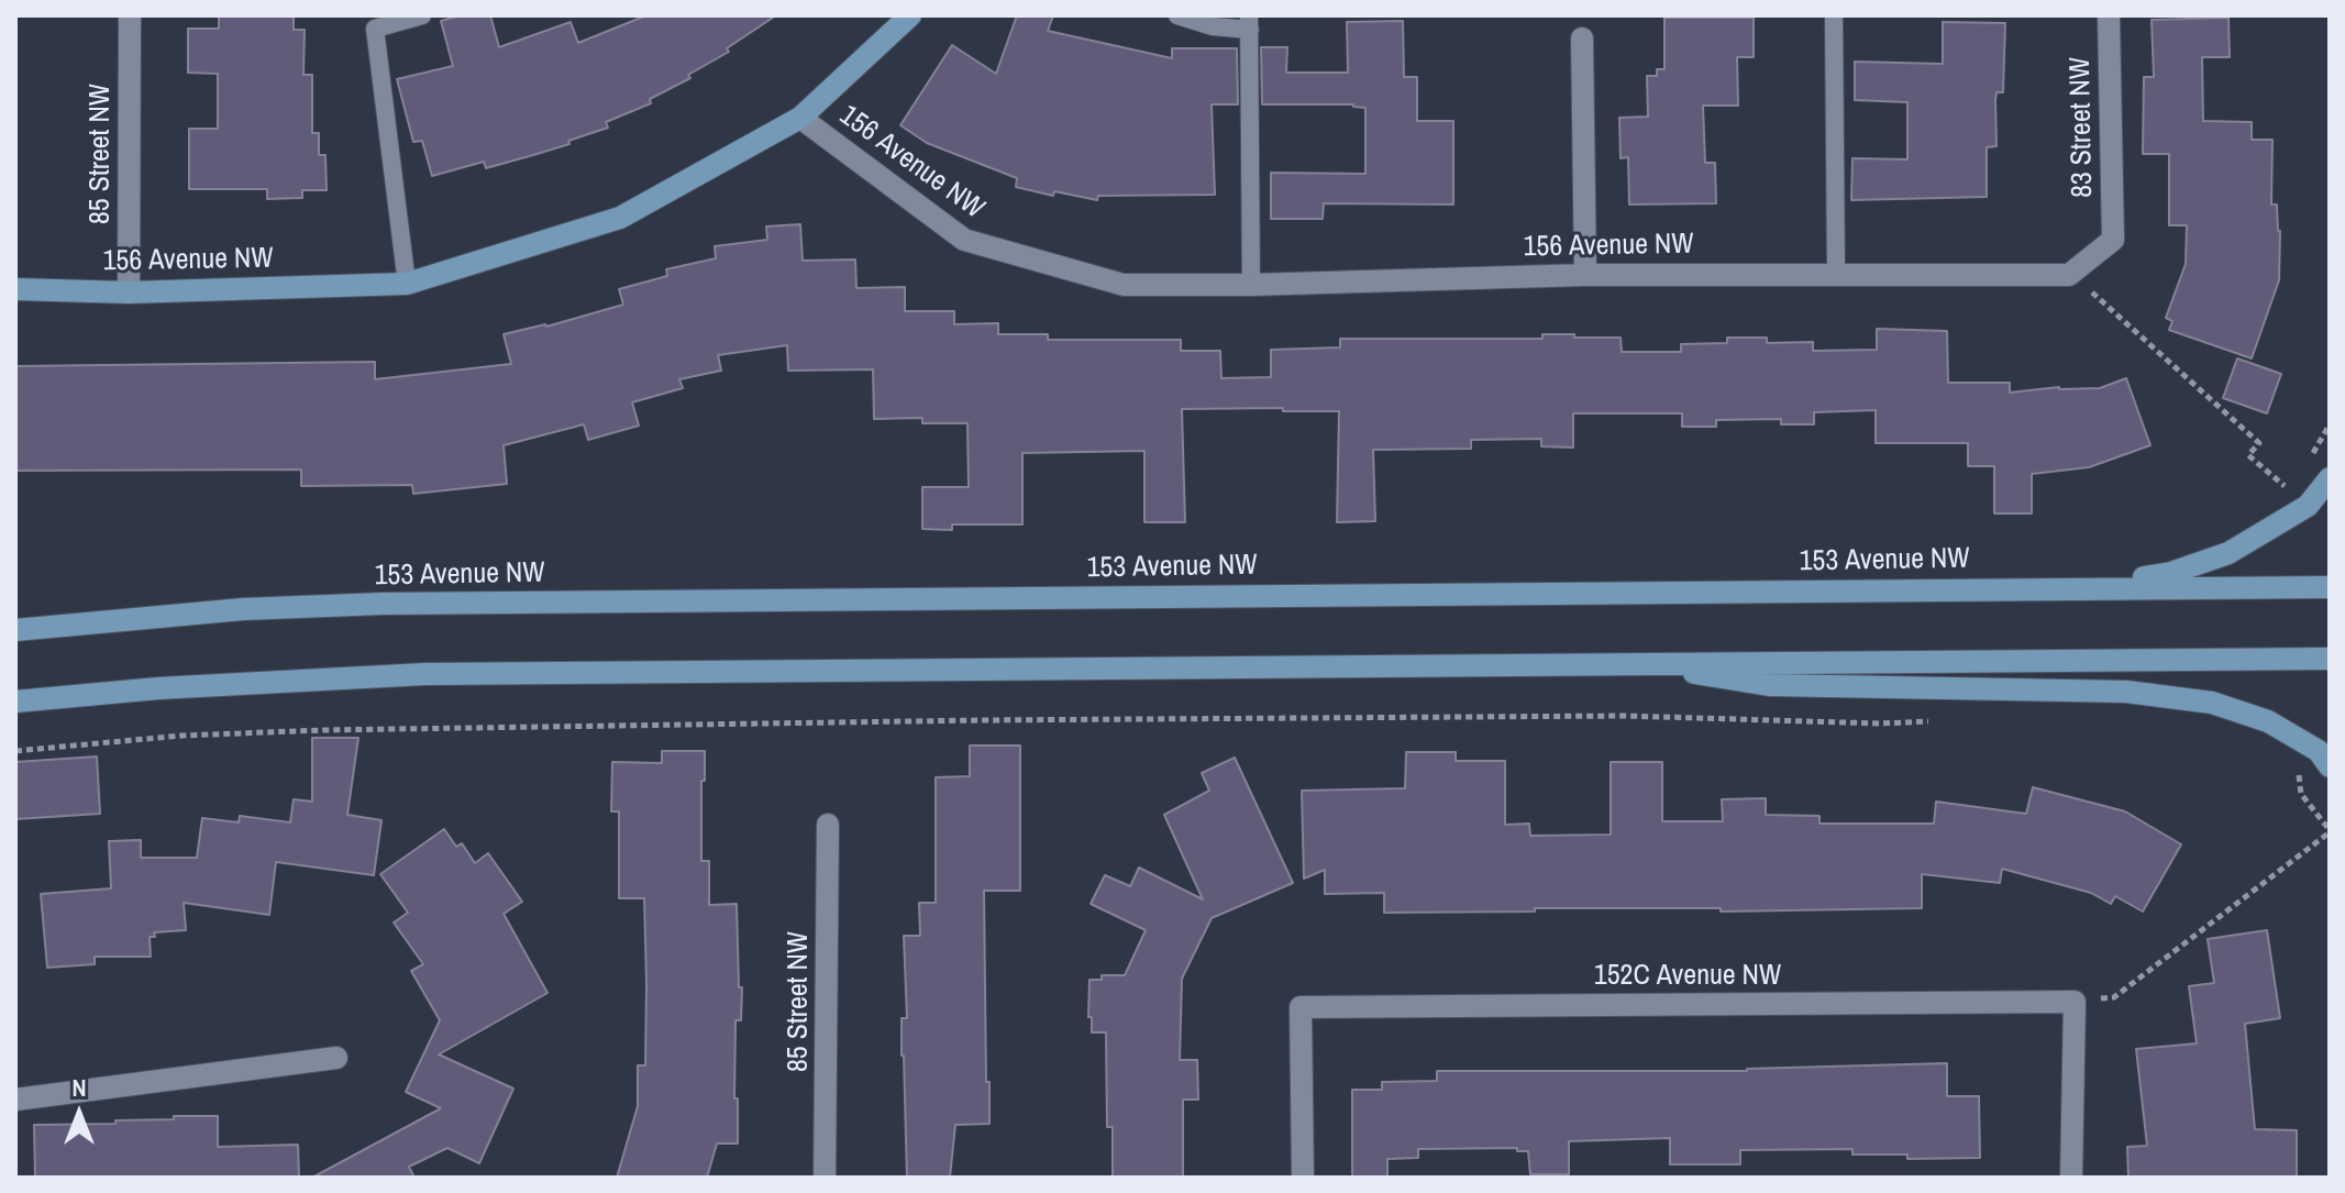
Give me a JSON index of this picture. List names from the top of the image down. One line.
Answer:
{"streets":{"main road":["156 Avenue NW","153 Avenue NW"],"street":["83 Street NW","85 Street NW","152C Avenue NW"]},"crossings":[["83 Street NW","156 Avenue NW"],["85 Street NW","156 Avenue NW"]],"north":"top"}
